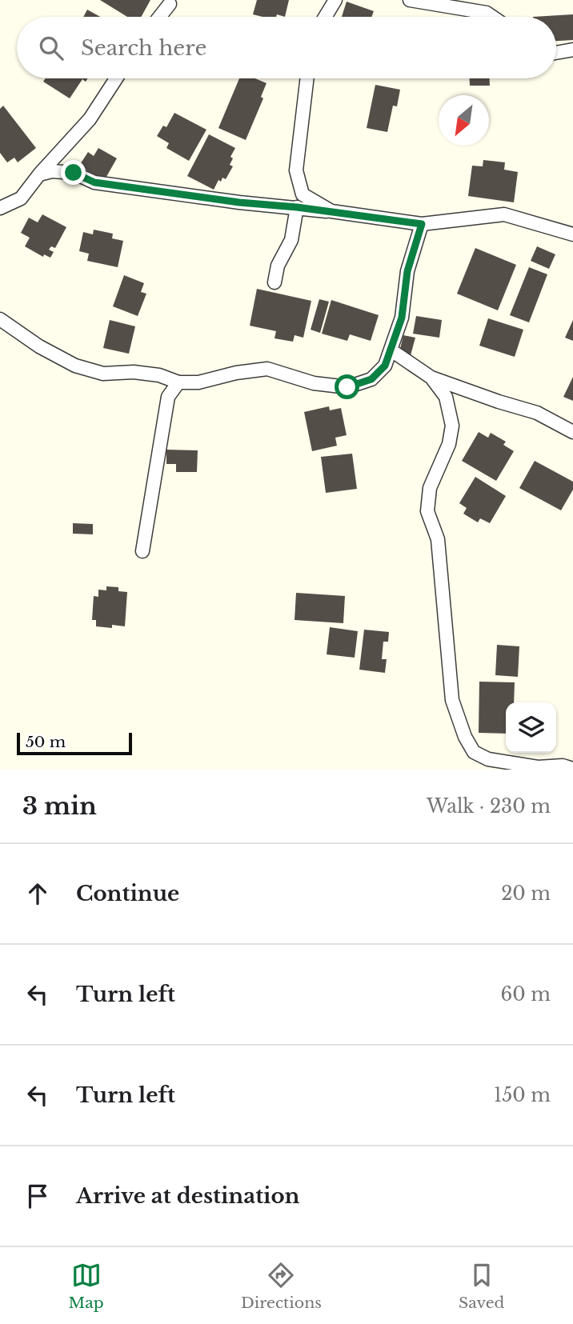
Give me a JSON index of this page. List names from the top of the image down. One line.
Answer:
{"scale_bar":"50 m","north":"bottom left","page":{"search":"Search here","scale":"50 m","heading":["3 min","Walk · 230 m"],"list":[["Continue","20 m"],["Turn left","60 m"],["Turn left","150 m"],"Arrive at destination"],"nav":["Map","Directions","Saved"]}}
